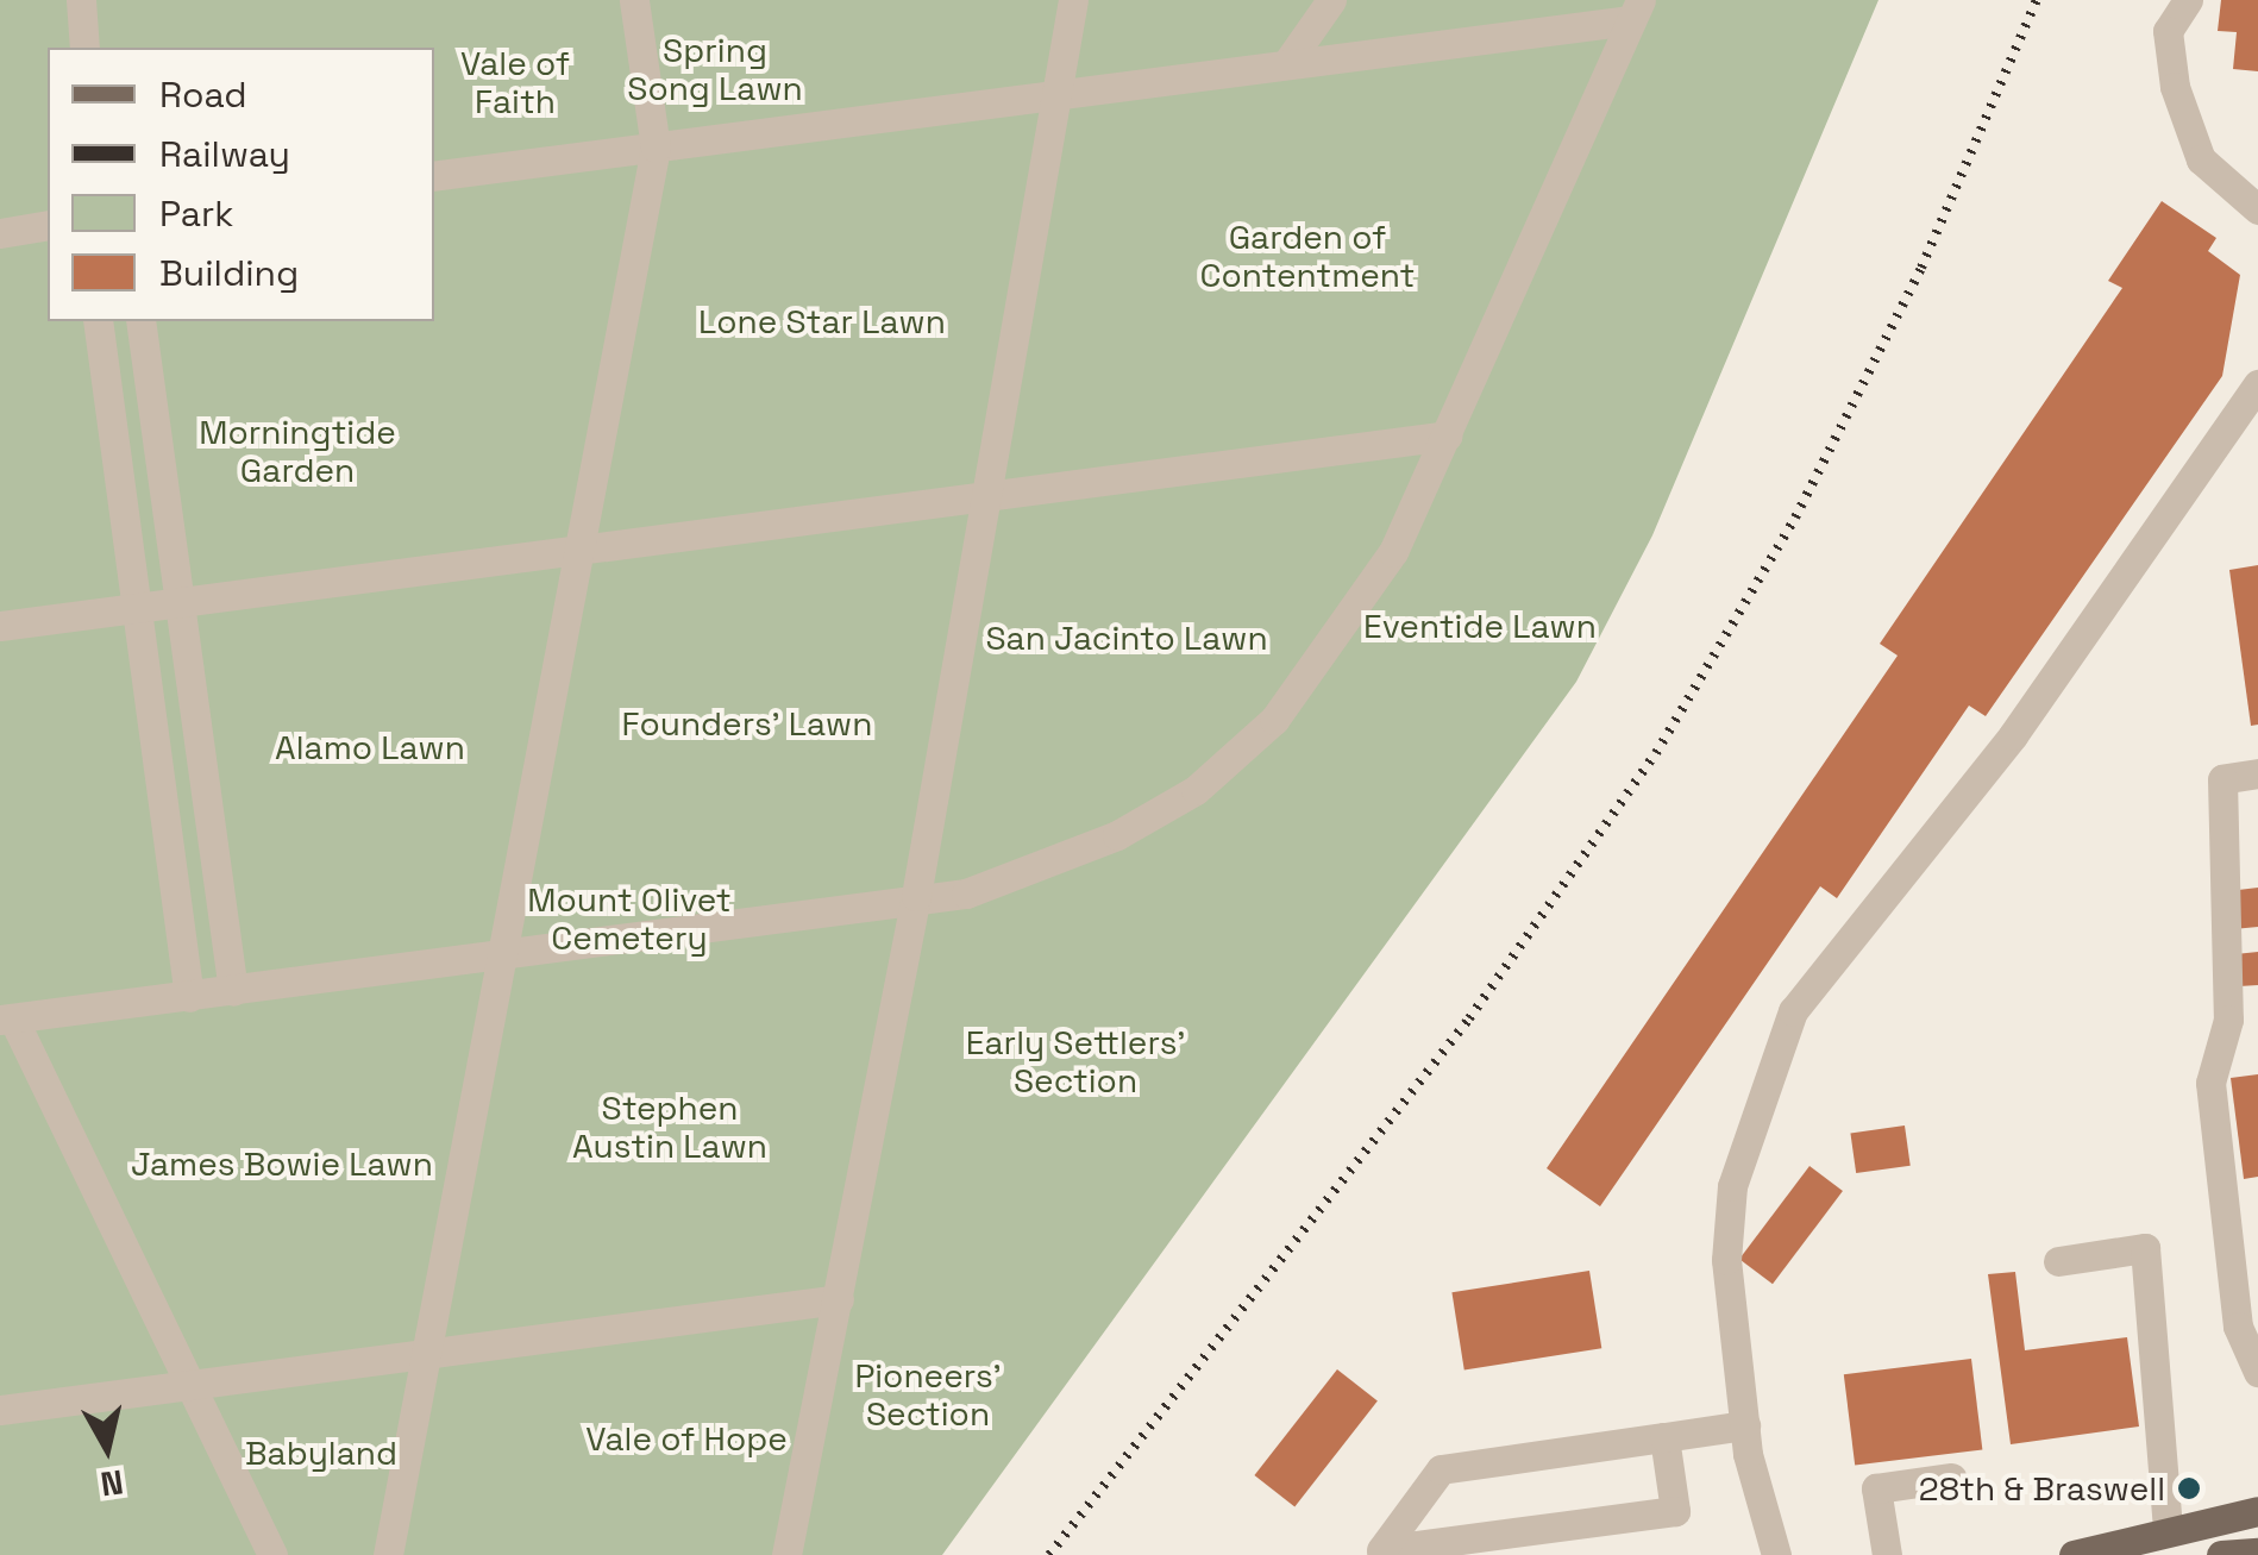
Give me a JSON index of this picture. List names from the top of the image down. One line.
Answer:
{"parks":["Spring Song Lawn","Vale of Faith","Garden of Contentment","Lone Star Lawn","Morningtide Garden","Eventide Lawn","San Jacinto Lawn","Founders’ Lawn","Alamo Lawn","Mount Olivet Cemetery","Early Settlers’ Section","Stephen Austin Lawn","James Bowie Lawn","Pioneers’ Section","Vale of Hope","Babyland"],"places":["28th & Braswell"],"legend":["Road","Railway","Park","Building"],"north":"bottom"}
